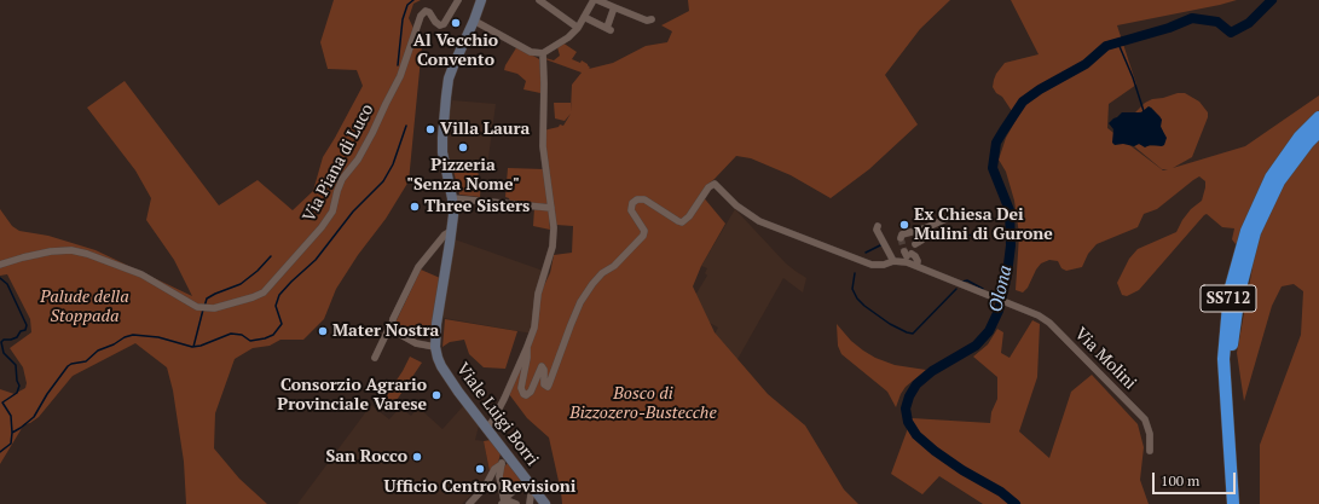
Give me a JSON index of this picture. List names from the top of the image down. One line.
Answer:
{"streets":{"highway":["SS712"],"main road":["Viale Luigi Borri"],"street":["Via Piana di Luco","Via Molini"]},"water":["Olona"],"parks":["Palude della Stoppada","Bosco di Bizzozero-Bustecche"],"places":["Al Vecchio Convento","Villa Laura","Pizzeria \"Senza Nome\"","Three Sisters","Ex Chiesa Dei Mulini di Gurone","Mater Nostra","Consorzio Agrario Provinciale Varese","San Rocco","Ufficio Centro Revisioni"],"scale_bar":"100 m"}
